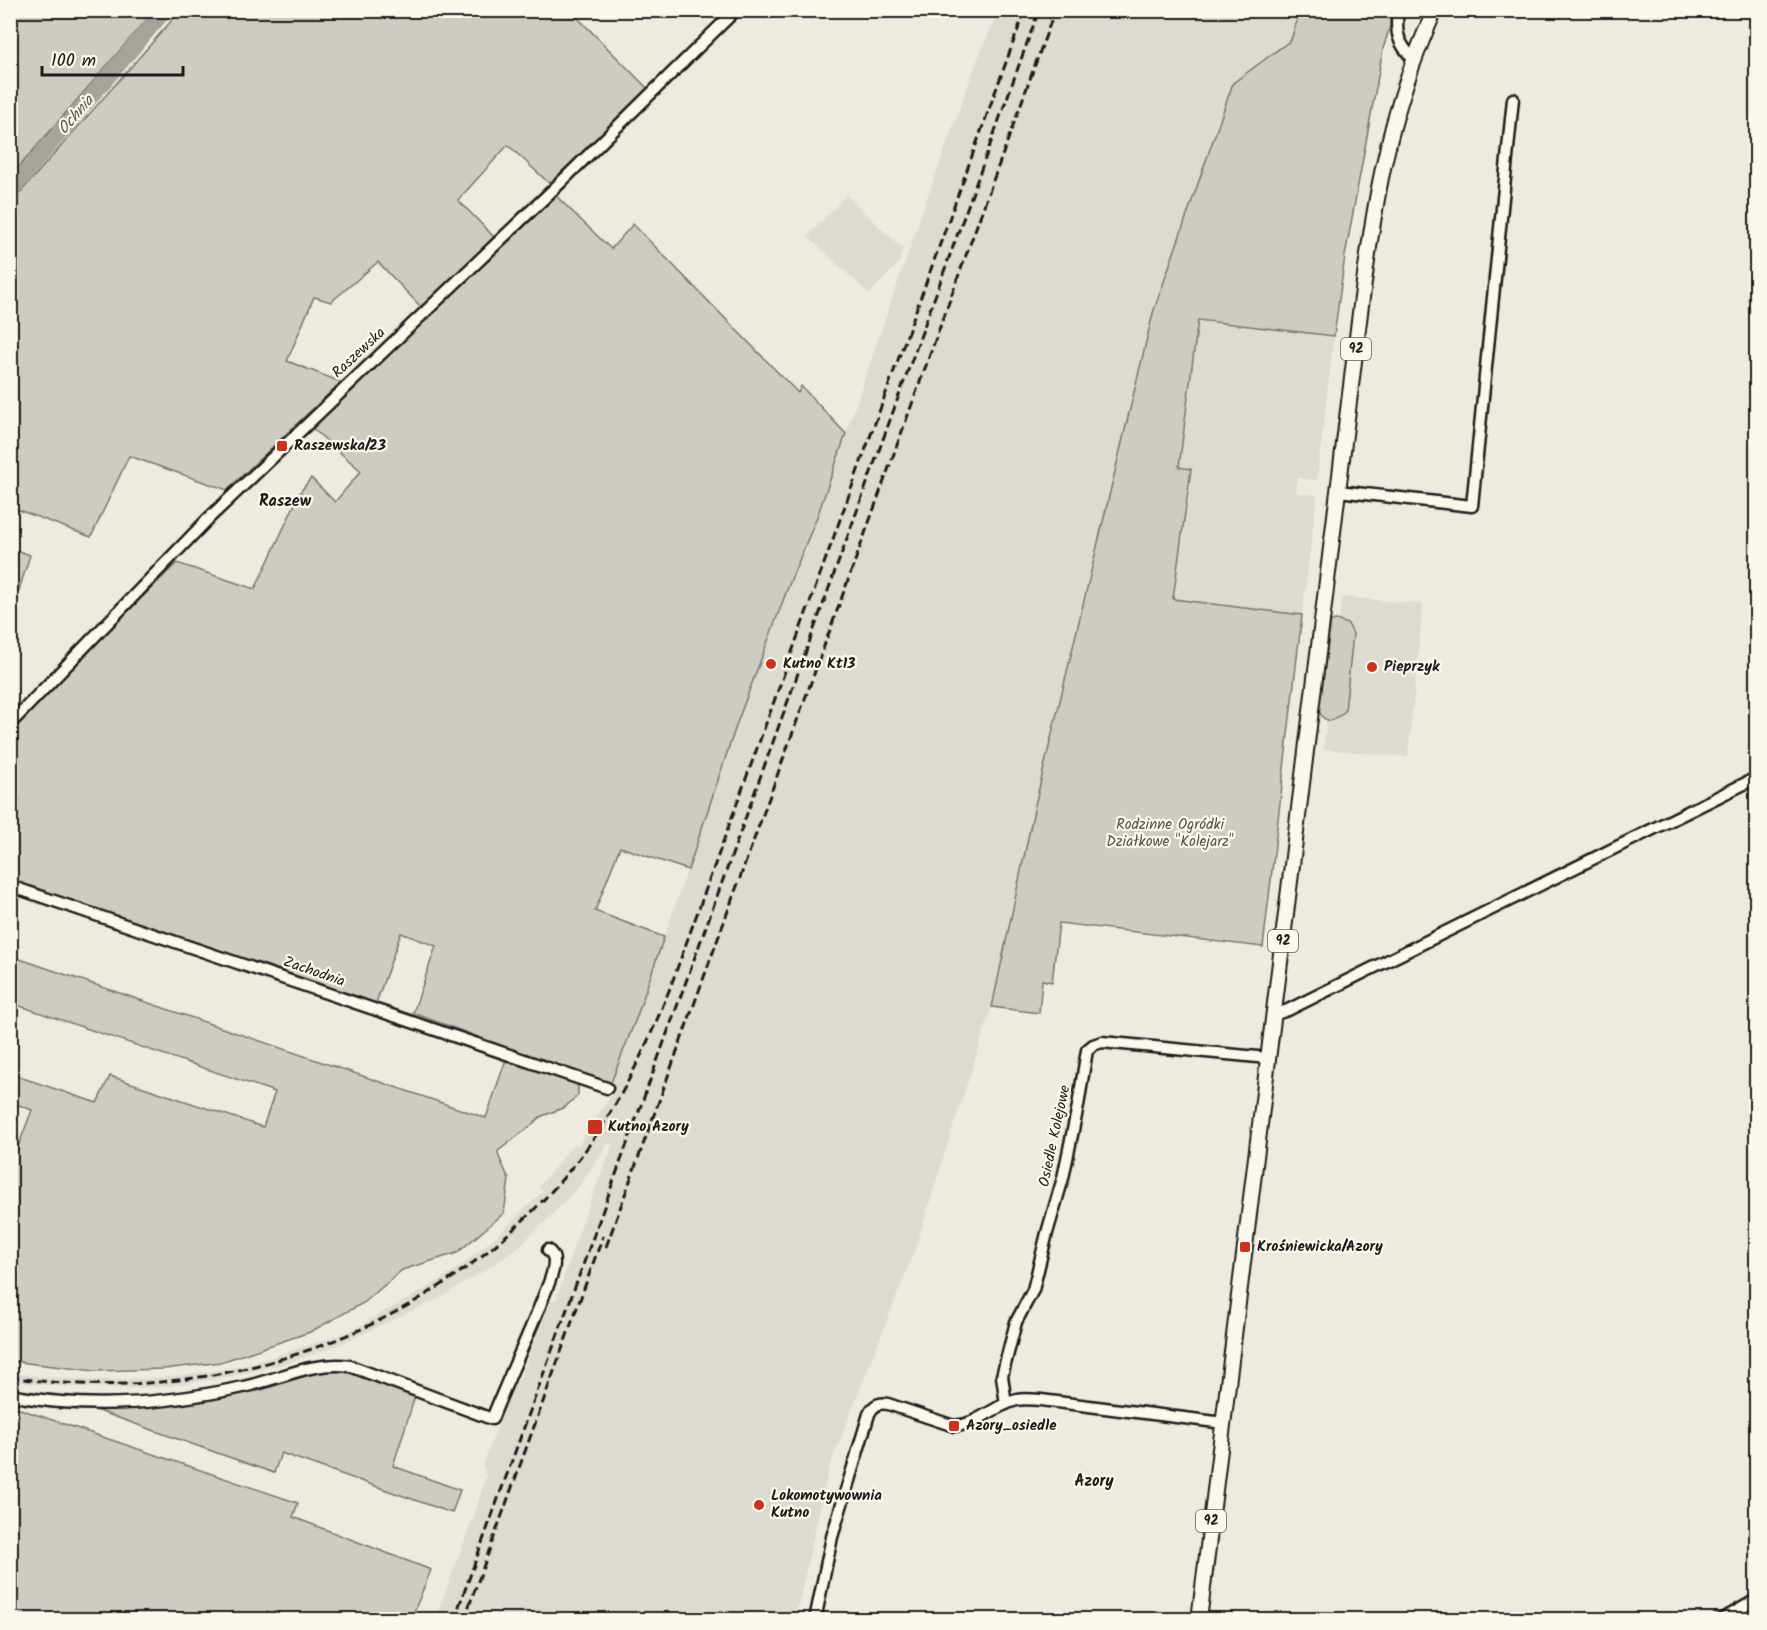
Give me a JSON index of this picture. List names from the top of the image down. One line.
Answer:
{"streets":{"main road":["92"],"street":["Raszewska","Zachodnia","Osiedle Kolejowe"]},"crossings":[["92","Osiedle Kolejowe"]],"districts":["Raszew","Azory"],"water":["Ochnia"],"parks":["Rodzinne Ogródki Działkowe \"Kolejarz\""],"places":{"transit":["Raszewska/23","Kutno Azory","Krośniewicka/Azory","Azory_osiedle"],"other":["Kutno Kt13","Pieprzyk","Lokomotywownia Kutno"]},"scale_bar":"100 m"}
